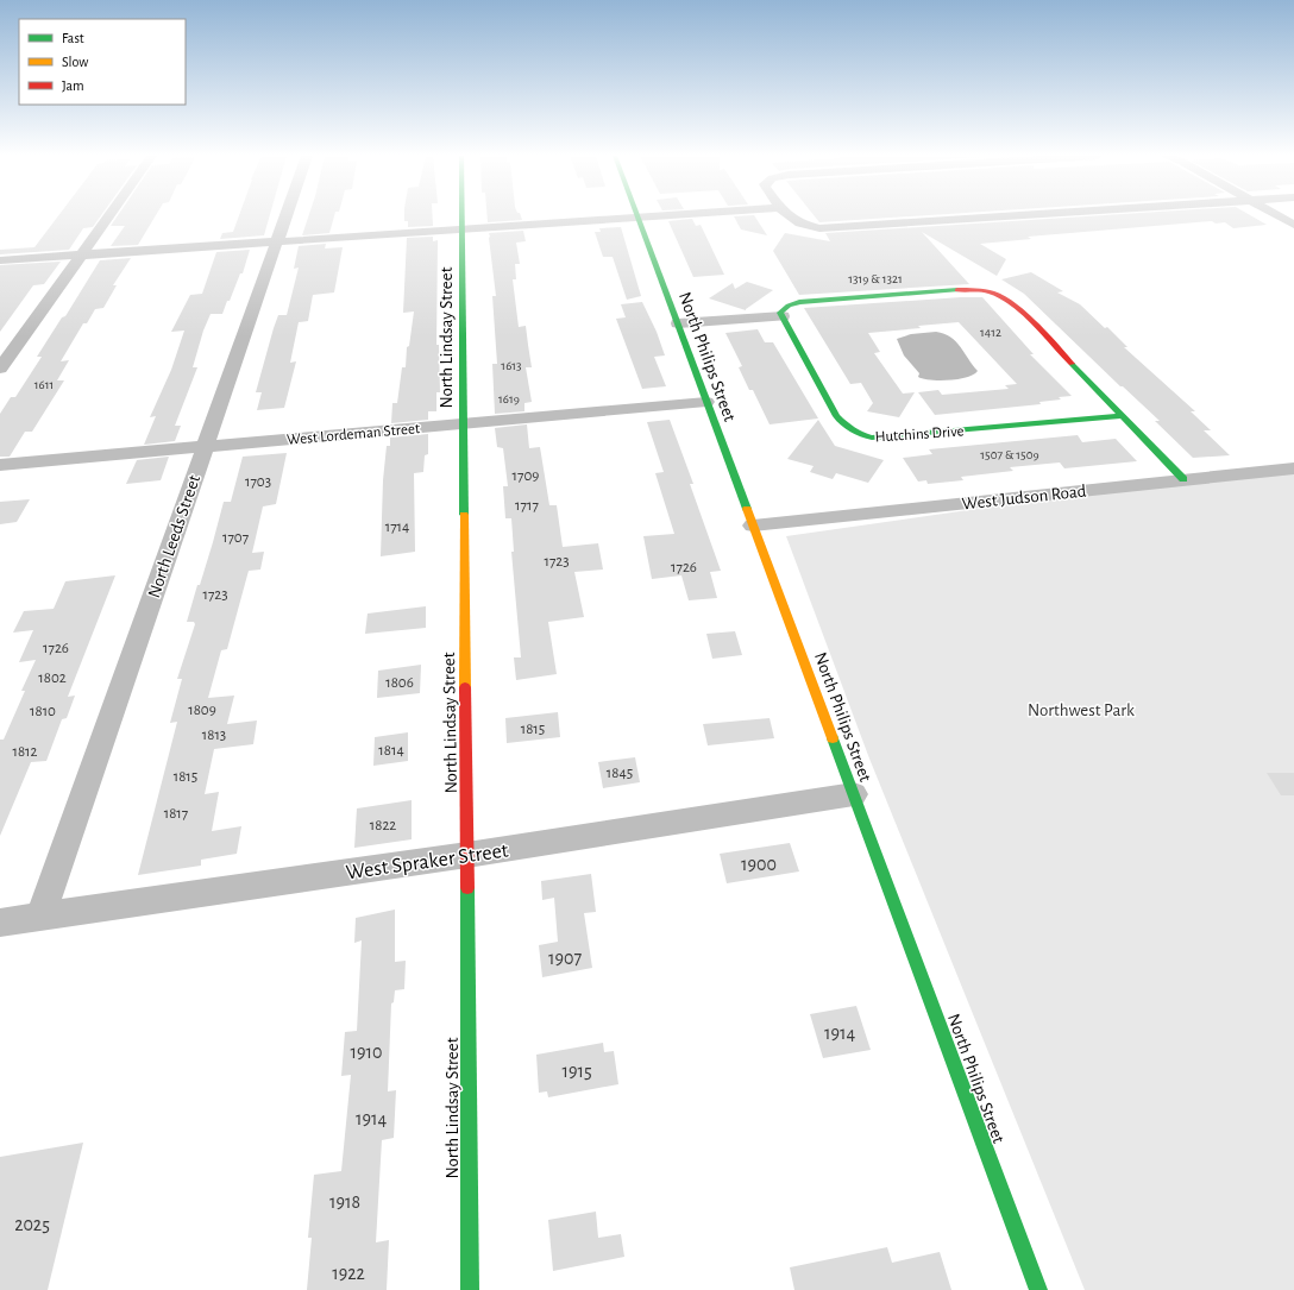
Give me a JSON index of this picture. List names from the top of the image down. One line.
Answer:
{"streets":{"street":["North Lindsay Street","North Philips Street","West Lordeman Street","Hutchins Drive","West Judson Road","North Leeds Street","West Spraker Street"]},"crossings":[["North Lindsay Street","West Lordeman Street"],["North Lindsay Street","West Spraker Street"],["North Philips Street","West Lordeman Street"],["North Philips Street","West Judson Road"],["North Philips Street","West Spraker Street"],["West Lordeman Street","North Leeds Street"],["North Leeds Street","West Spraker Street"]],"parks":["Northwest Park"],"house_numbers":["1319 & 1321","1412","1613","1611","1619","1507 & 1509","1709","1703","1717","1714","1707","1723","1726","1723","1726","1802","1806","1809","1810","1815","1813","1814","1812","1845","1815","1817","1822","1900","1907","1914","1910","1915","1914","1918","2025","1922"],"legend":["Fast","Slow","Jam"]}
